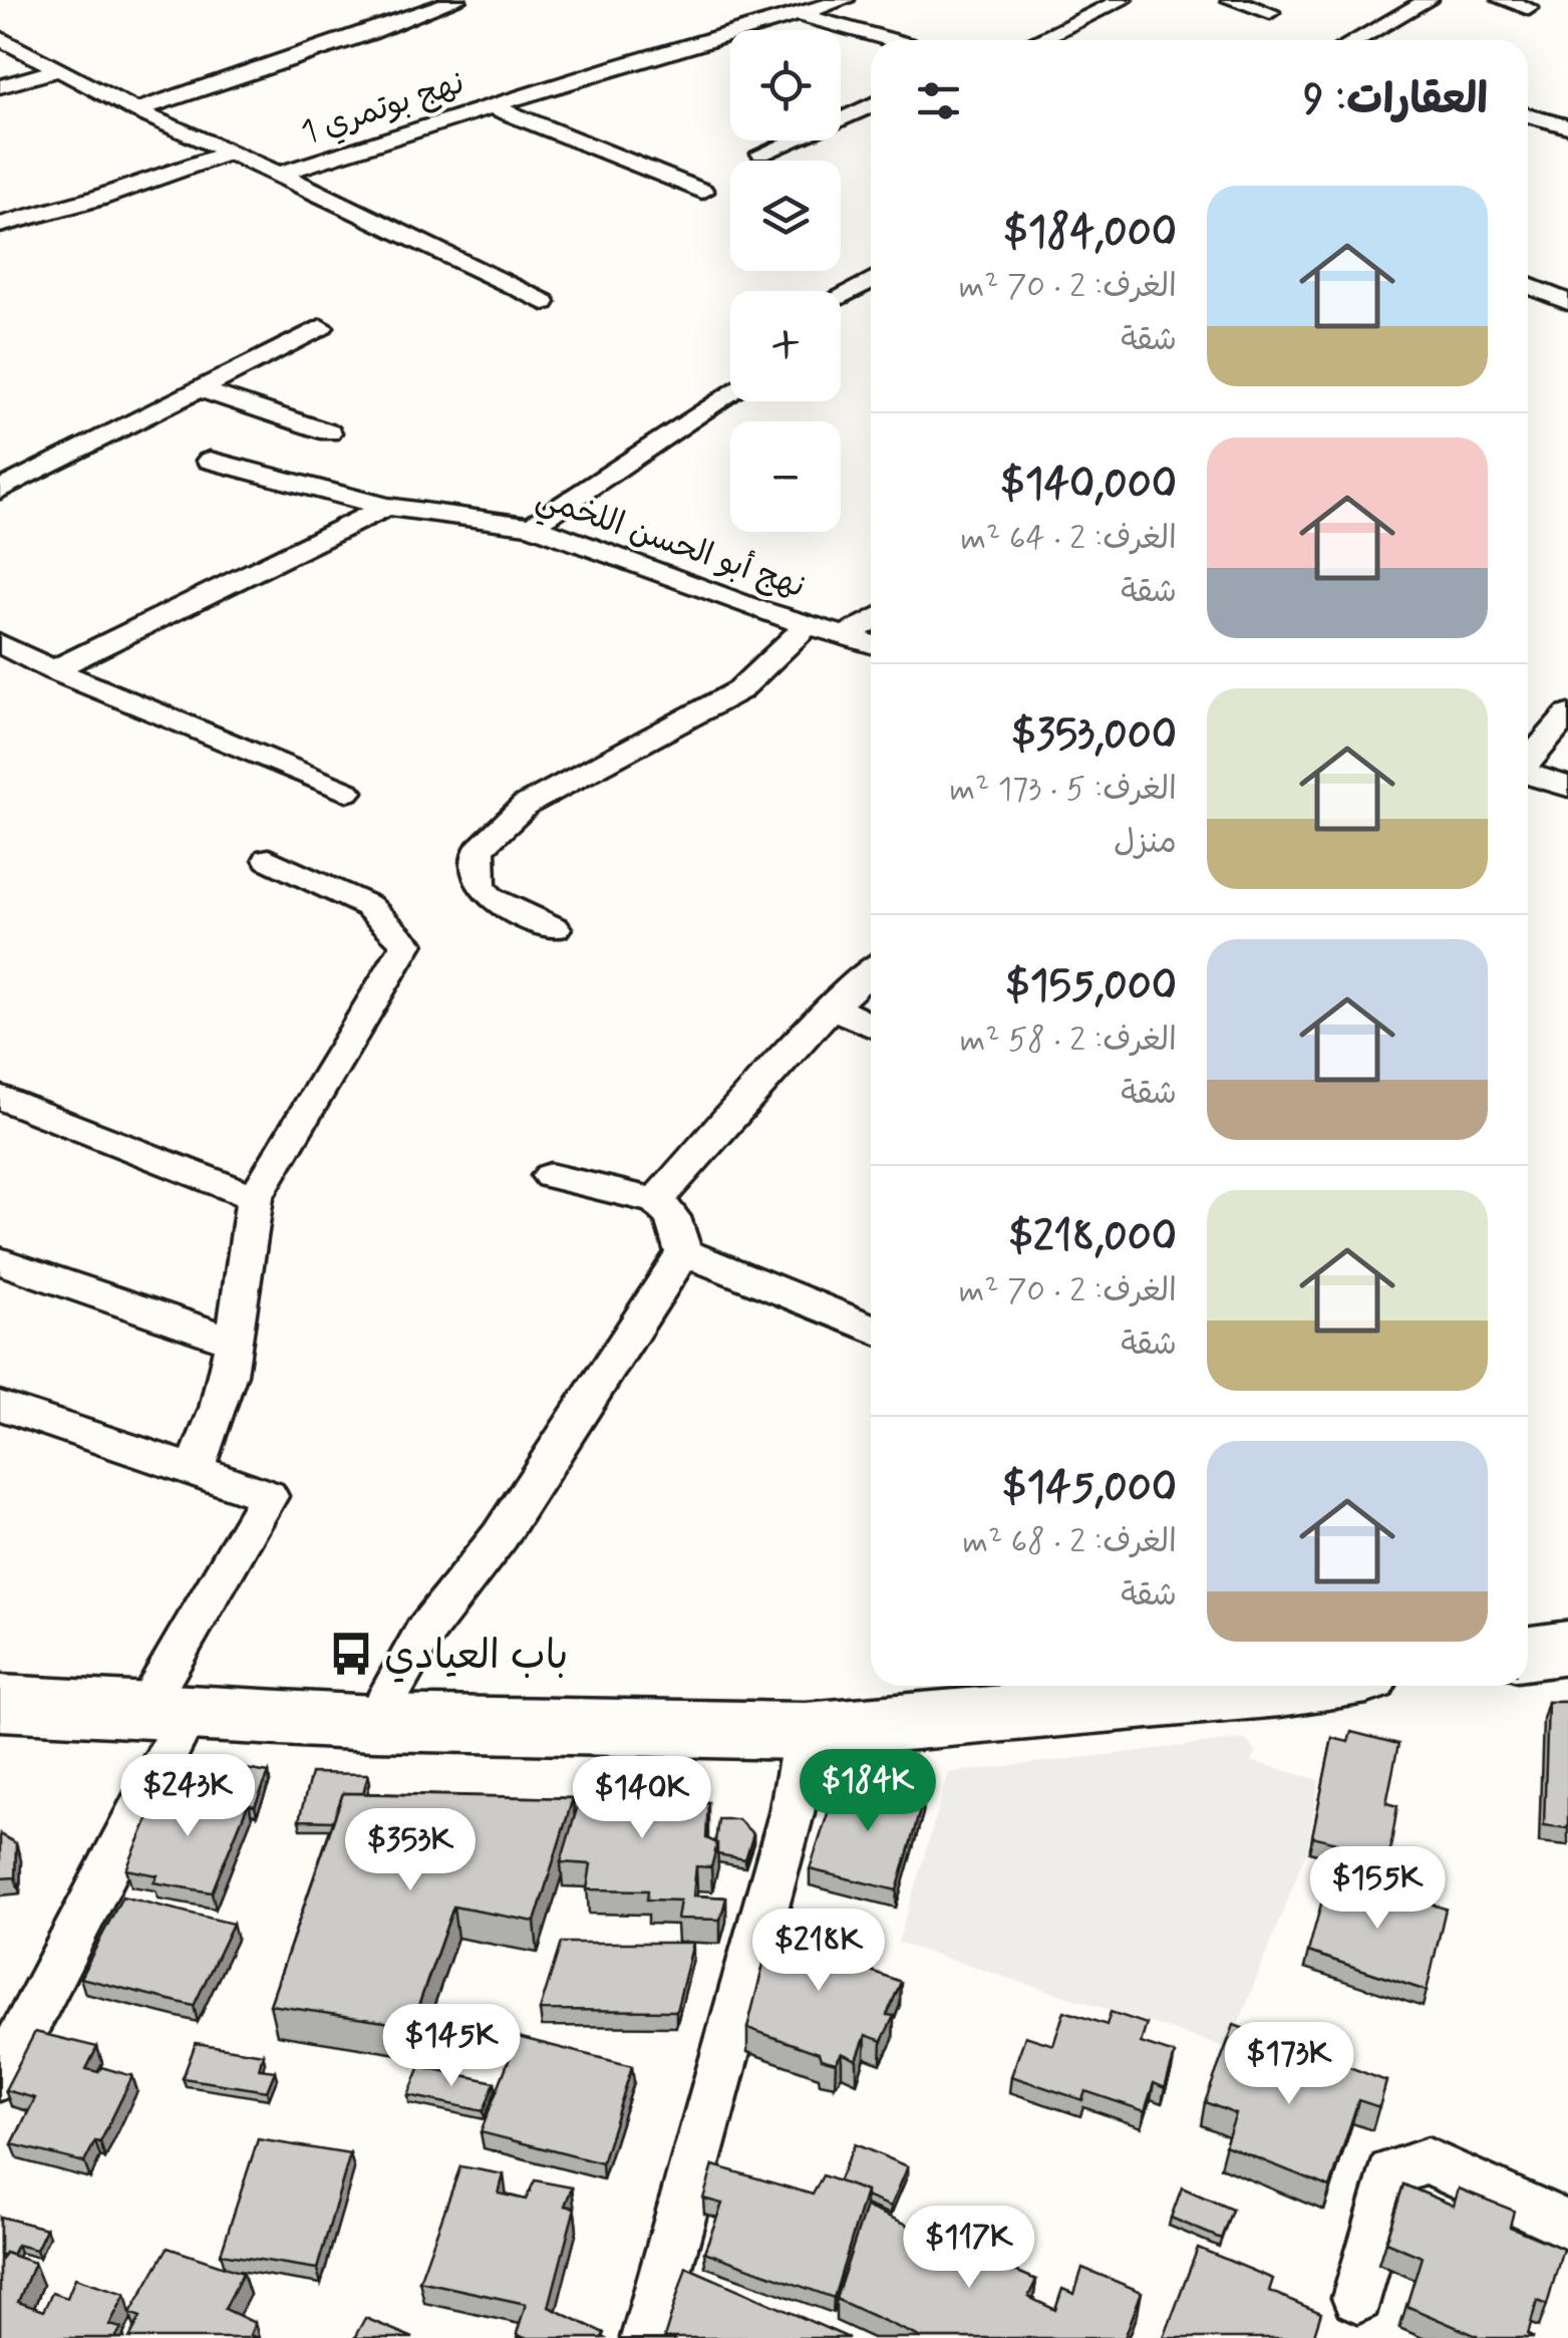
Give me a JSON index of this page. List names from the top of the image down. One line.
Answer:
{"streets":{"street":["نهج بوتمري 1","نهج أبو الحسن اللخمي"]},"places":{"bus stop":["باب العيادي"]},"page":{"map_buttons":["+","−"],"heading":"العقارات: 9","list":[{"name":"$184,000","note":"الغرف: 2 · 70 m² · شقة"},{"name":"$140,000","note":"الغرف: 2 · 64 m² · شقة"},{"name":"$353,000","note":"الغرف: 5 · 173 m² · منزل"},{"name":"$155,000","note":"الغرف: 2 · 58 m² · شقة"},{"name":"$218,000","note":"الغرف: 2 · 70 m² · شقة"},{"name":"$145,000","note":"الغرف: 2 · 68 m² · شقة"}],"price":["$184K","$243K","$140K","$353K","$155K","$218K","$145K","$173K","$117K"]}}
